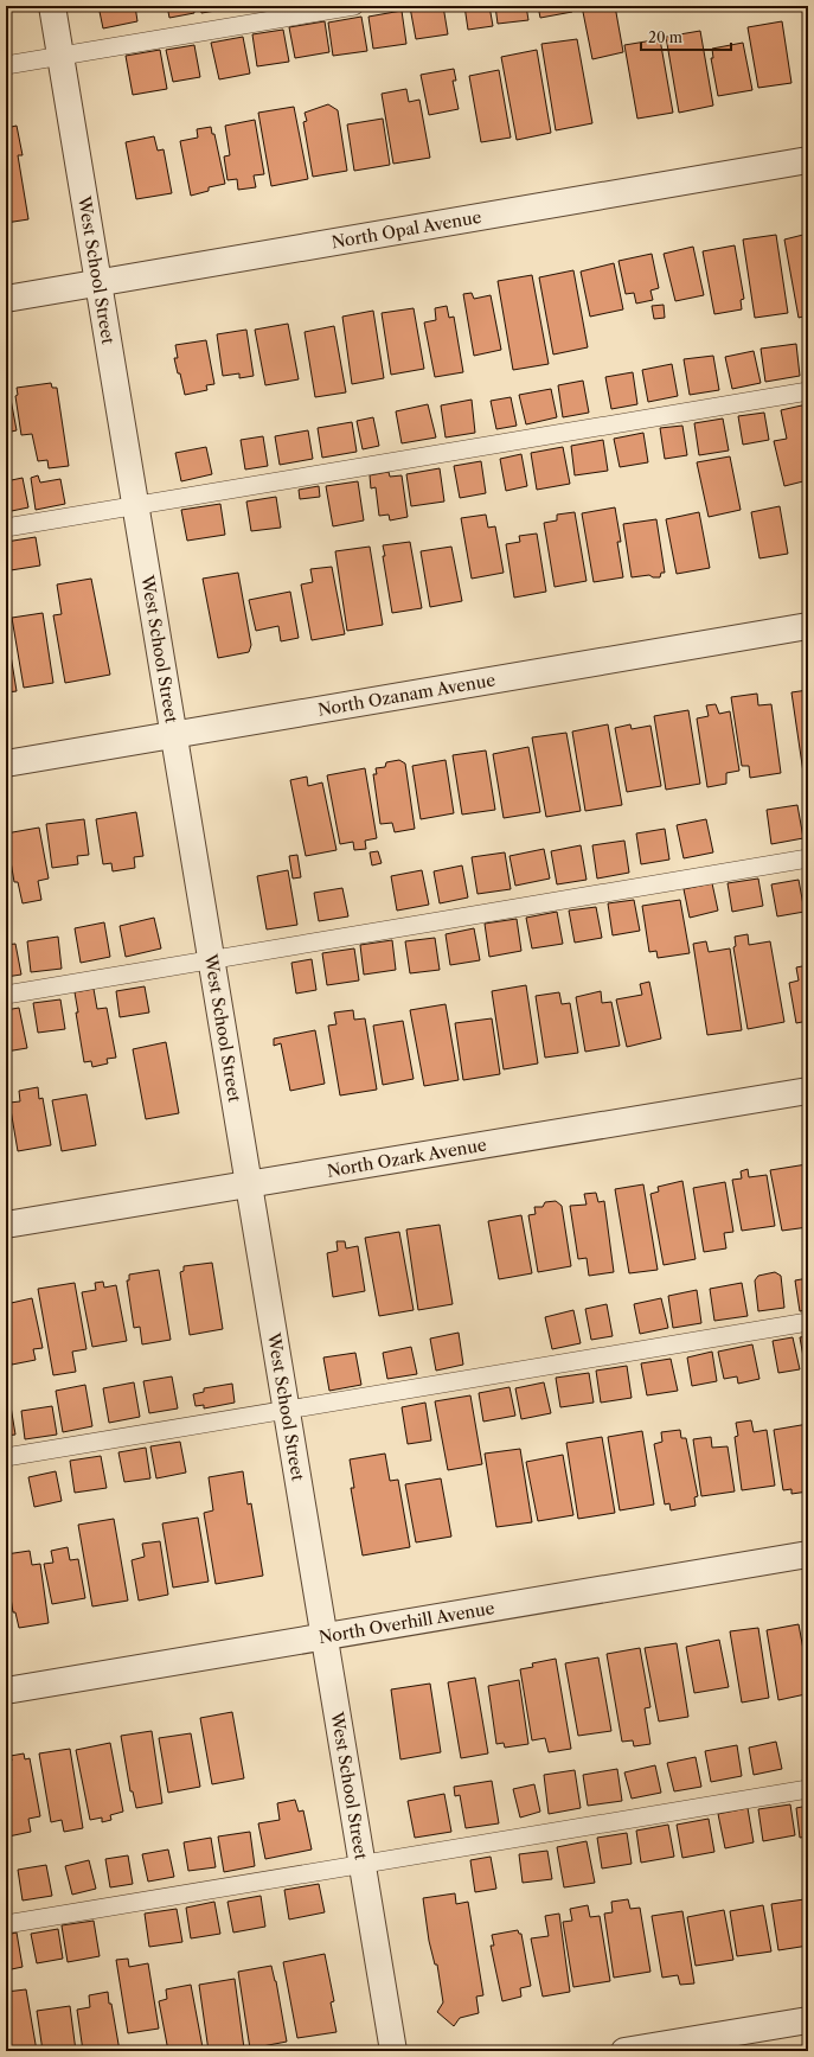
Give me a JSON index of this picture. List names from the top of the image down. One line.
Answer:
{"streets":{"street":["North Opal Avenue","West School Street","North Ozanam Avenue","North Ozark Avenue","North Overhill Avenue"]},"crossings":[["North Opal Avenue","West School Street"],["West School Street","North Ozanam Avenue"],["West School Street","North Ozark Avenue"],["West School Street","North Overhill Avenue"]],"scale_bar":"20 m"}
